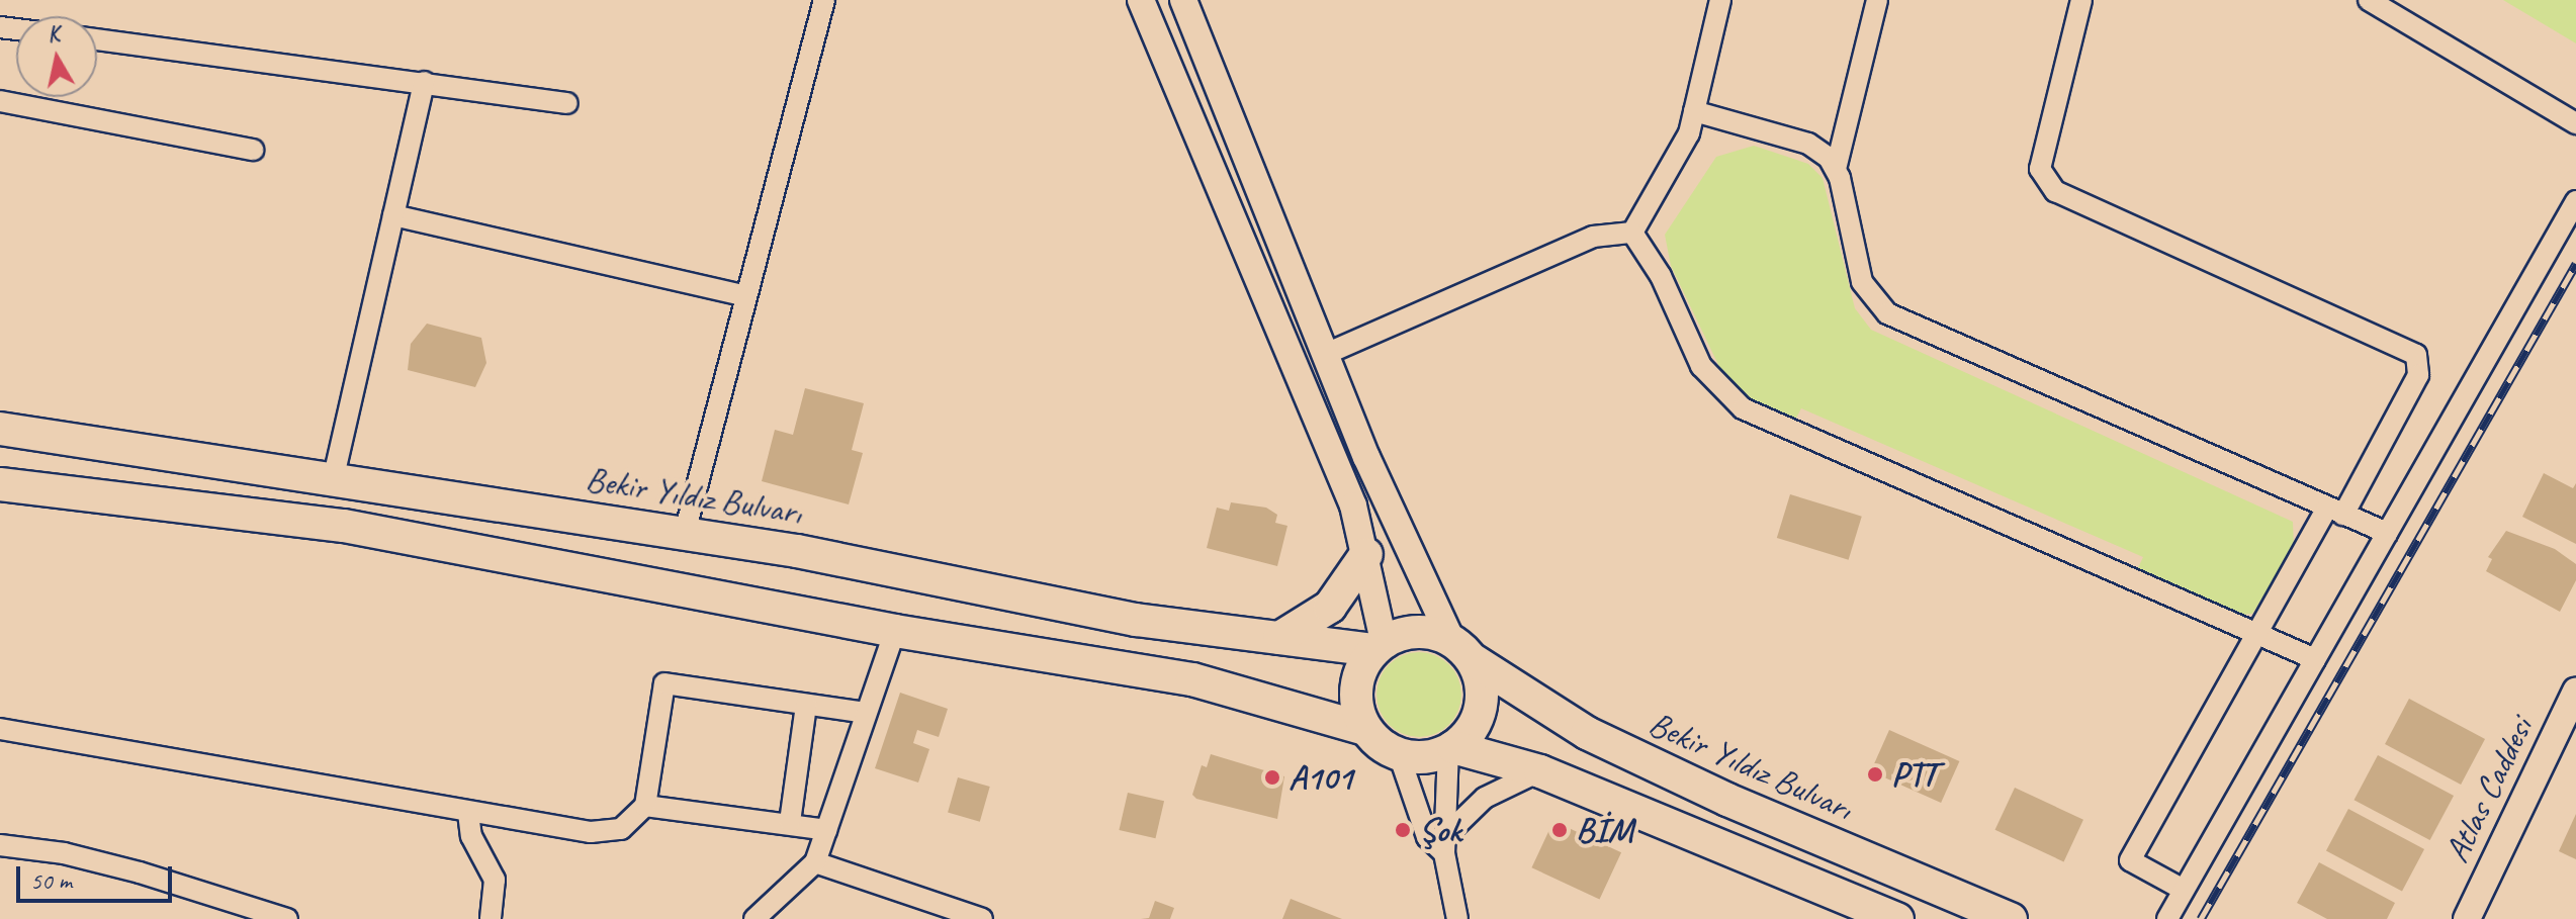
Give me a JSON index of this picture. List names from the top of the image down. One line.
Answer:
{"streets":{"main road":["Bekir Yıldız Bulvarı"],"street":["Atlas Caddesi"]},"places":["PTT","A101","Şok","BİM"],"scale_bar":"50 m","north":"top"}
